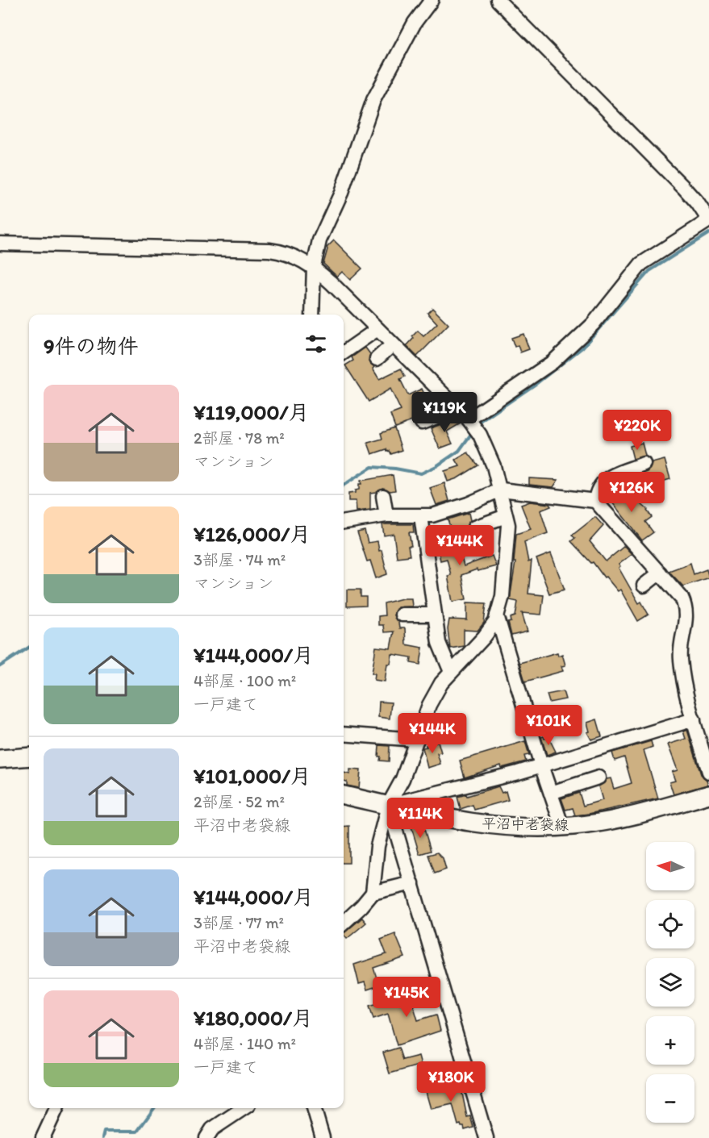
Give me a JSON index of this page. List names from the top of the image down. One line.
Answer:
{"streets":{"main road":["平沼中老袋線"]},"north":"left","page":{"heading":"9件の物件","list":[{"name":"¥119,000/月","note":"2部屋 · 78 m² · マンション"},{"name":"¥126,000/月","note":"3部屋 · 74 m² · マンション"},{"name":"¥144,000/月","note":"4部屋 · 100 m² · 一戸建て"},{"name":"¥101,000/月","note":"2部屋 · 52 m² · 平沼中老袋線"},{"name":"¥144,000/月","note":"3部屋 · 77 m² · 平沼中老袋線"},{"name":"¥180,000/月","note":"4部屋 · 140 m² · 一戸建て"}],"price":["¥119K","¥220K","¥126K","¥144K","¥101K","¥144K","¥114K","¥145K","¥180K"],"map_buttons":["+","−"]}}
